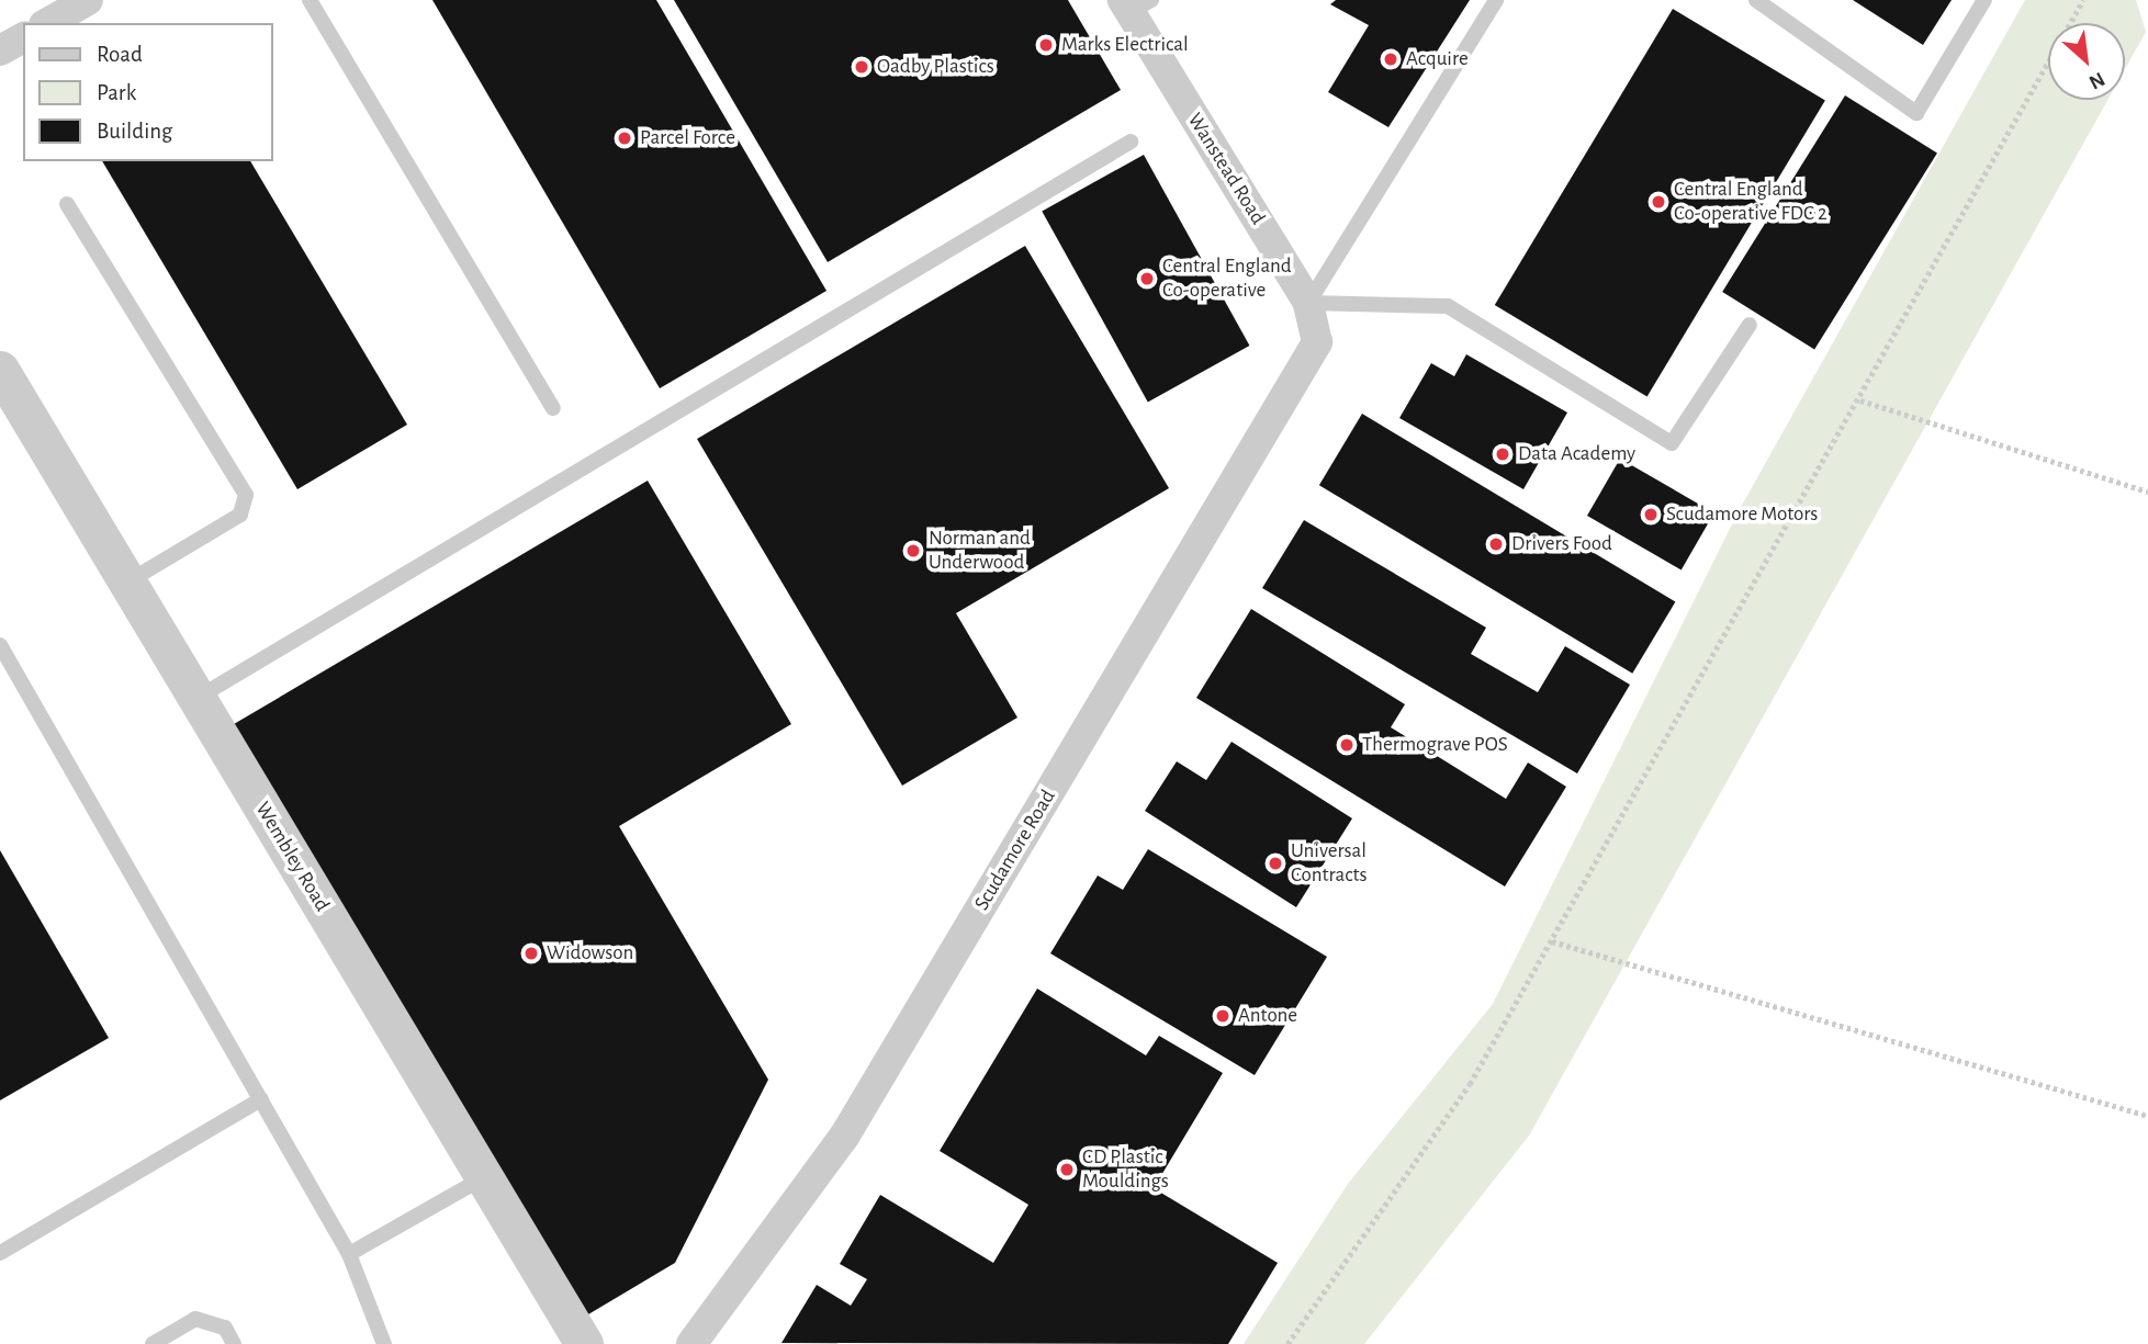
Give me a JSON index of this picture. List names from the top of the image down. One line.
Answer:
{"streets":{"street":["Wanstead Road","Scudamore Road","Wembley Road"]},"crossings":[["Wanstead Road","Scudamore Road"]],"places":["Marks Electrical","Acquire","Oadby Plastics","Parcel Force","Central England Co-operative FDC 2","Central England Co-operative","Data Academy","Scudamore Motors","Drivers Food","Norman and Underwood","Thermograve POS","Universal Contracts","Widowson","Antone","CD Plastic Mouldings"],"legend":["Road","Park","Building"],"north":"bottom right"}
